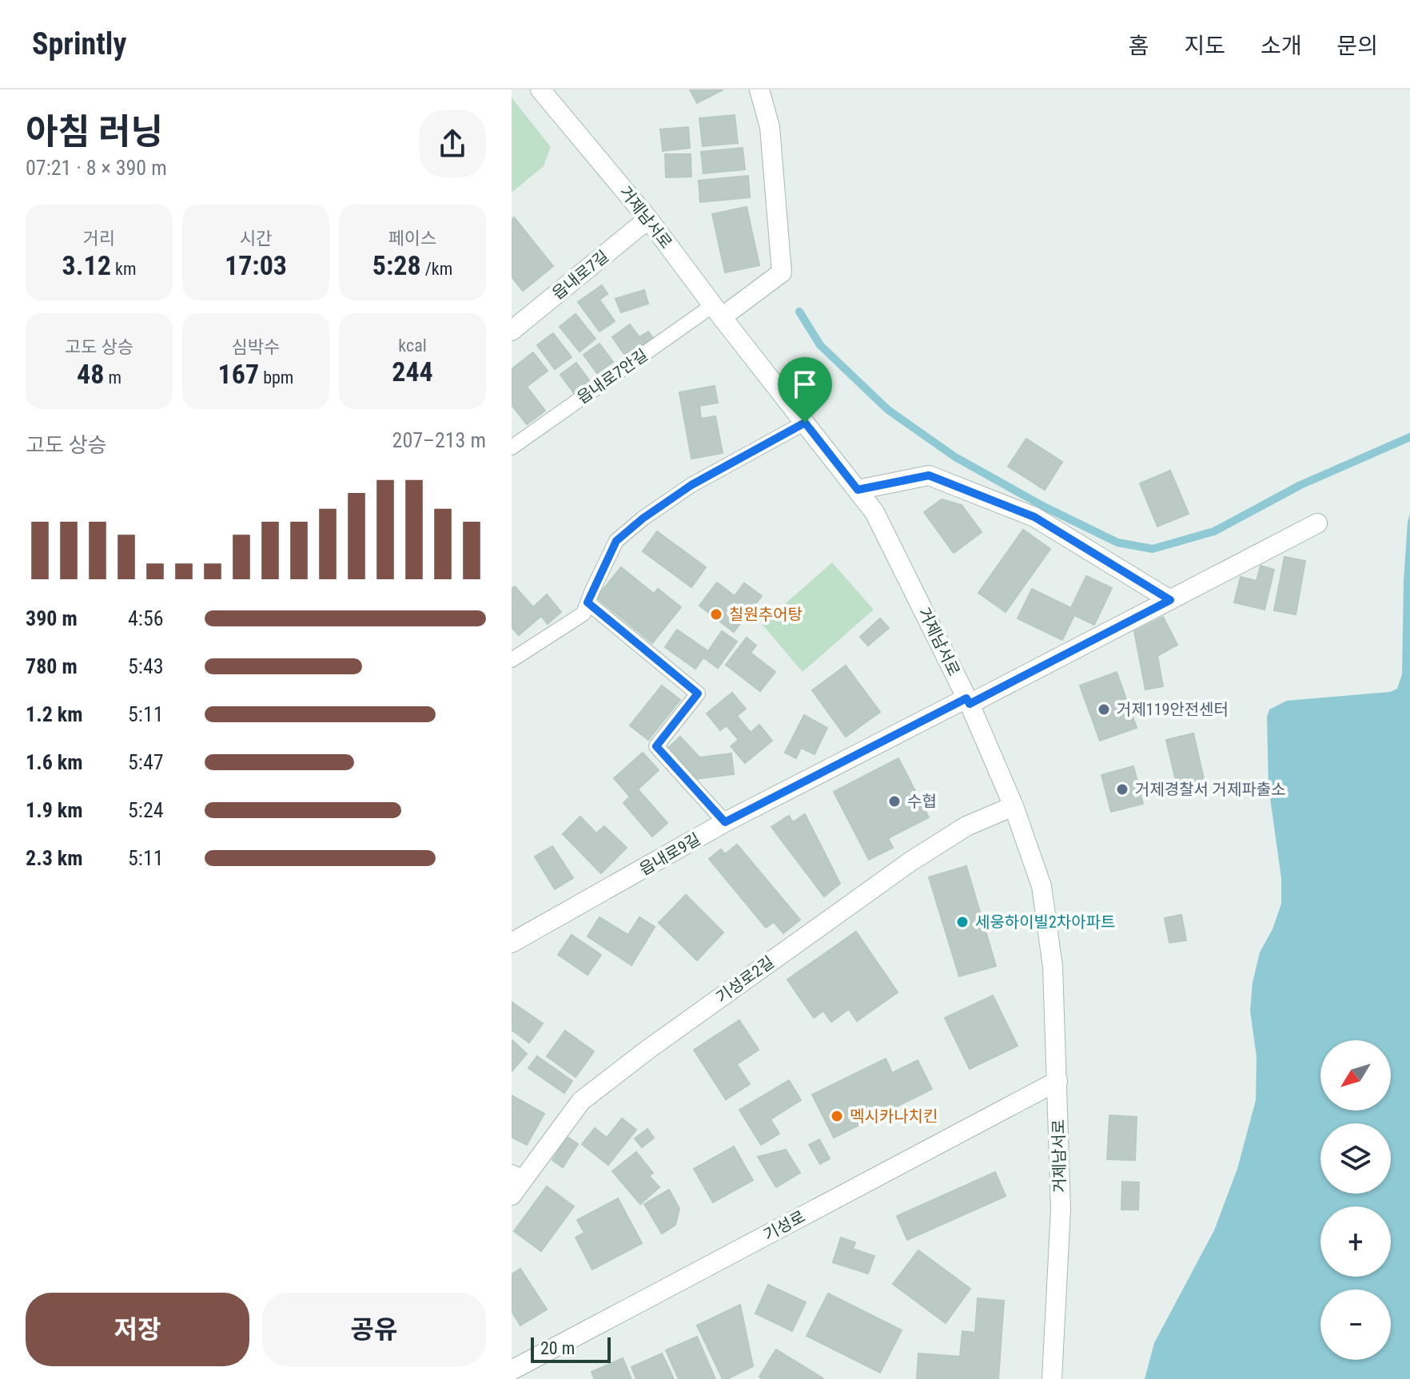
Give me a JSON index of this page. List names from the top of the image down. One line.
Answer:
{"streets":{"street":["거제남서로","읍내로7길","읍내로9길","기성로2길","기성로"],"lane":["읍내로7안길"]},"crossings":[["거제남서로","읍내로7길"],["거제남서로","읍내로7안길"],["거제남서로","읍내로9길"],["거제남서로","기성로2길"],["거제남서로","기성로"]],"places":["칠원추어탕","거제119안전센터","거제경찰서 거제파출소","수협","세웅하이빌2차아파트","멕시카나치킨"],"scale_bar":"20 m","north":"bottom left","page":{"header":"Sprintly","nav":["홈","지도","소개","문의"],"heading":["아침 러닝","07:21 · 8 × 390 m"],"stats":[["거리","3.12 km"],["시간","17:03"],["페이스","5:28 /km"],["고도 상승","48 m"],["심박수","167 bpm"],["kcal","244"]],"chart":["고도 상승","207–213 m"],"list":[{"name":"390 m","note":"4:56"},{"name":"780 m","note":"5:43"},{"name":"1.2 km","note":"5:11"},{"name":"1.6 km","note":"5:47"},{"name":"1.9 km","note":"5:24"},{"name":"2.3 km","note":"5:11"}],"map_buttons":["+","−"],"buttons":["저장","공유"],"scale":"20 m"}}
